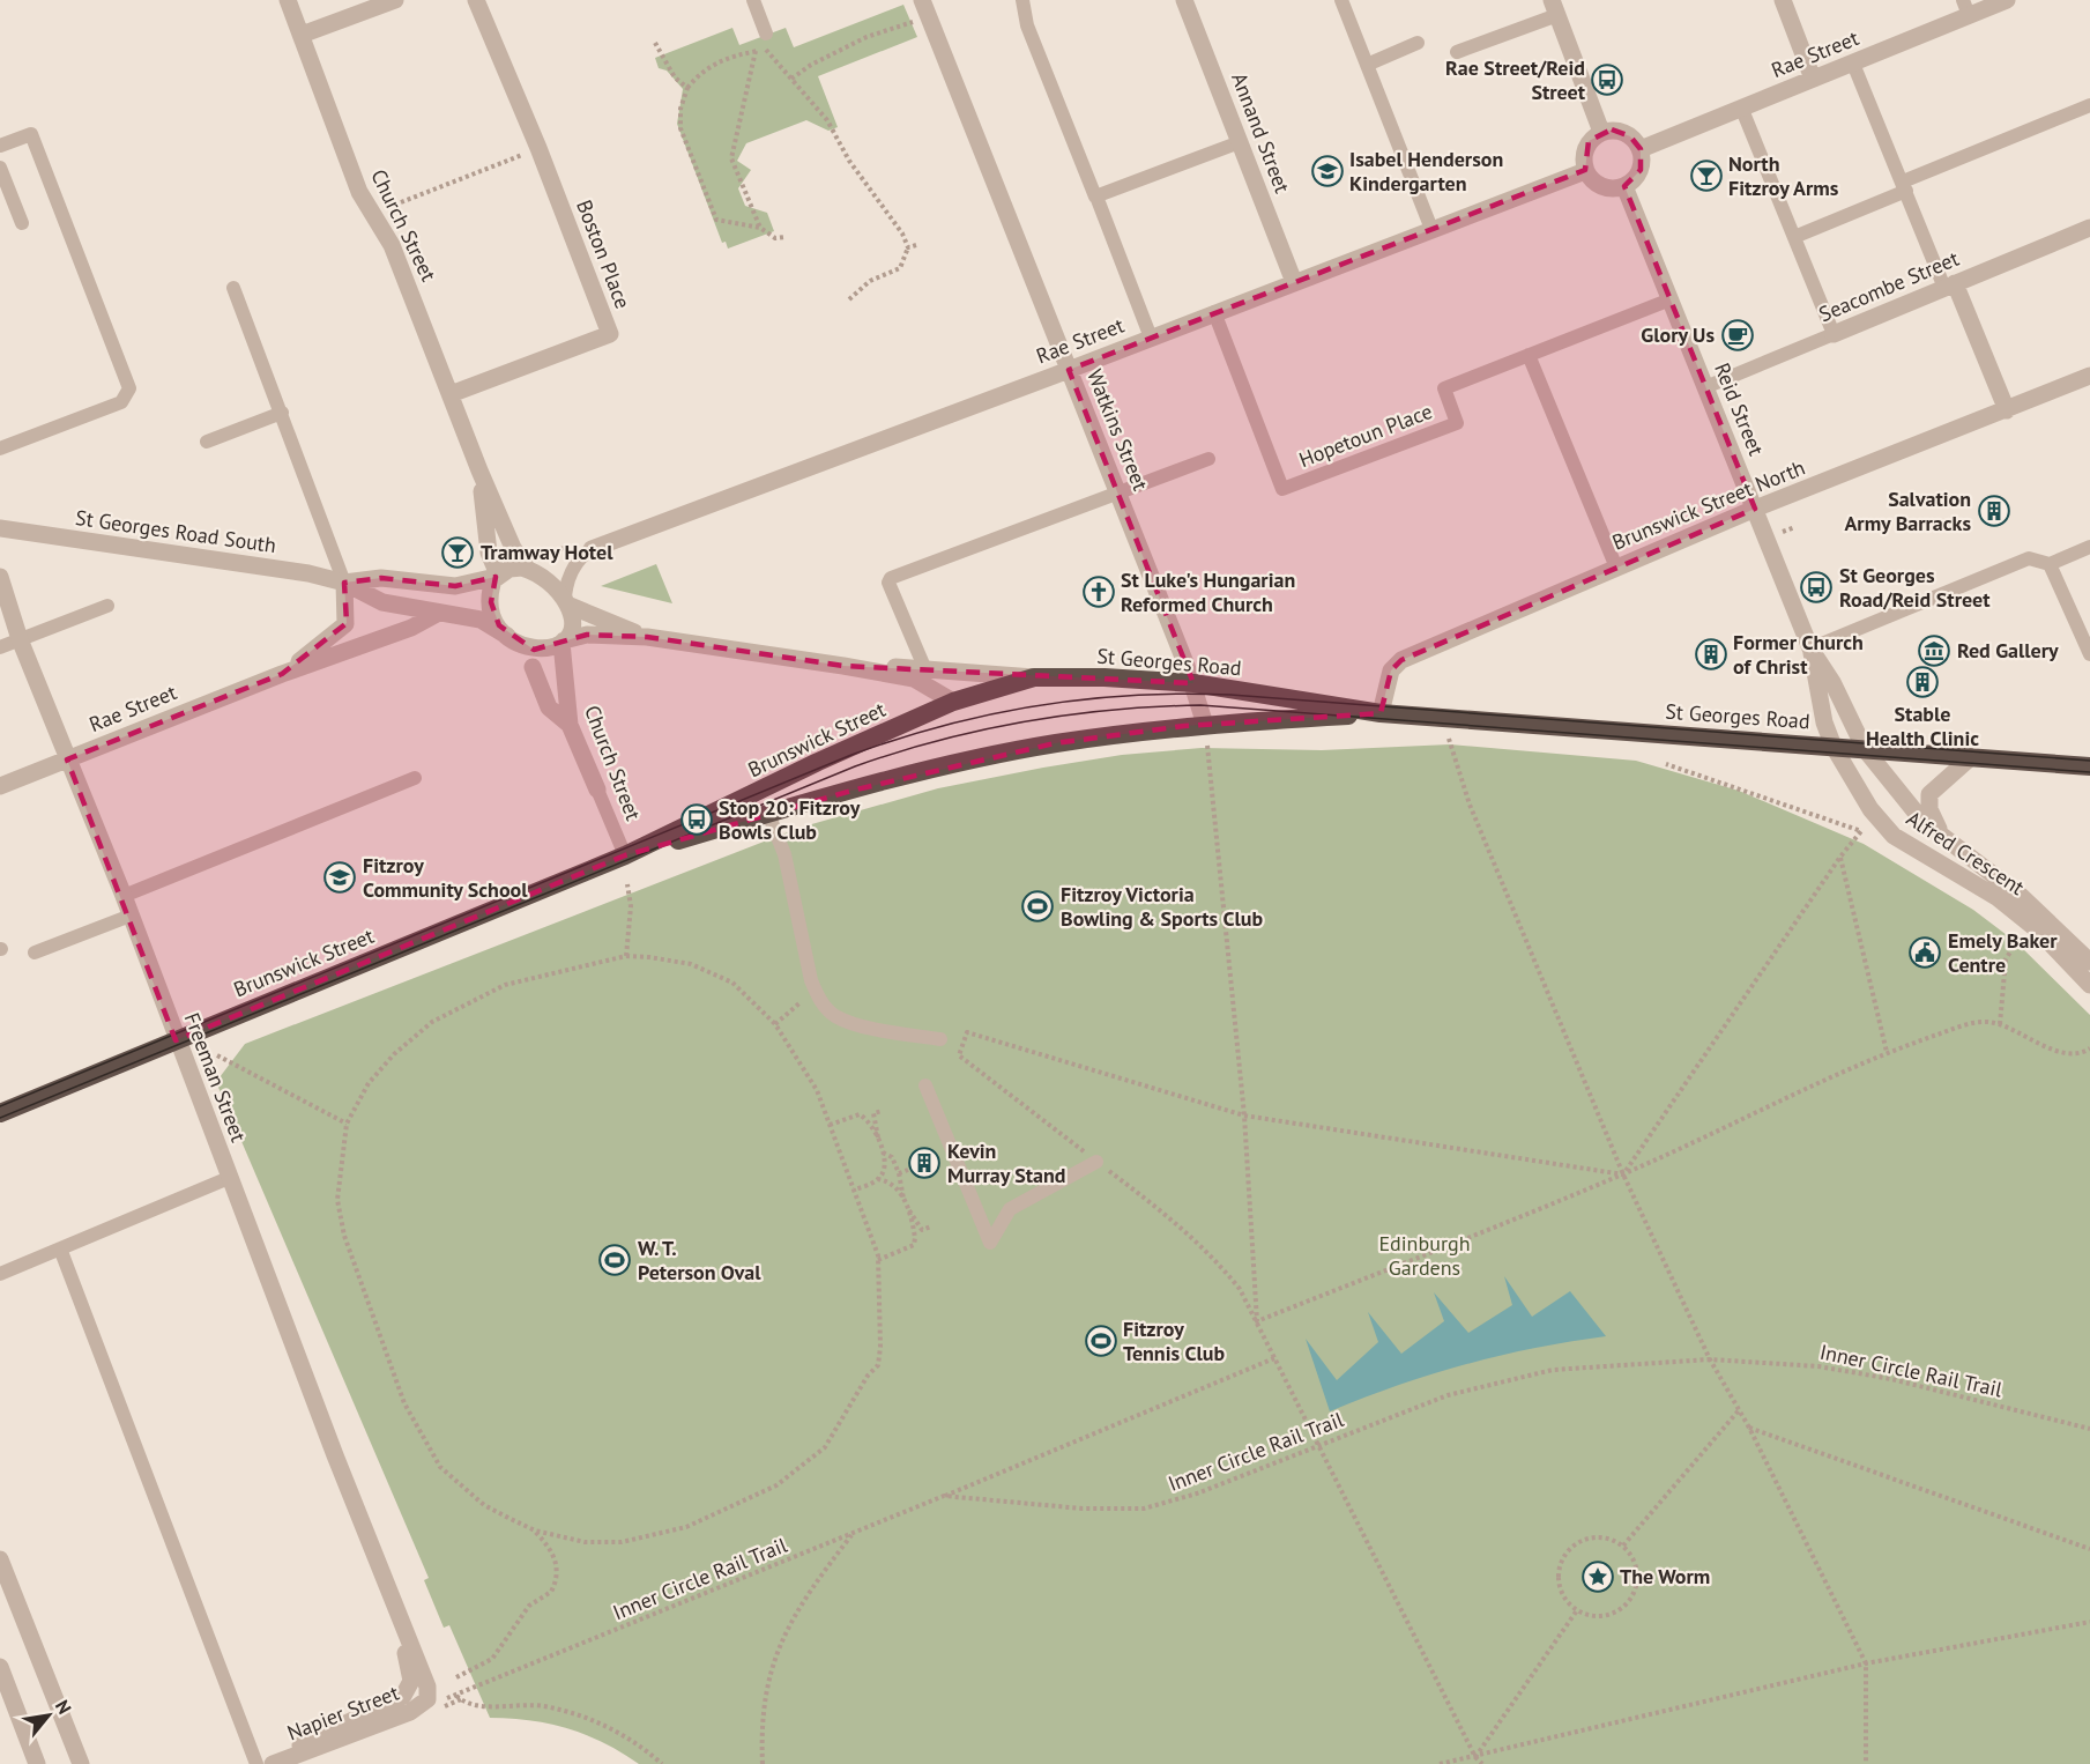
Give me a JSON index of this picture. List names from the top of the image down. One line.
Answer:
{"streets":{"highway":["St Georges Road","Brunswick Street"],"street":["Rae Street","Annand Street","Church Street","Boston Place","Seacombe Street","Reid Street","Watkins Street","Brunswick Street North","St Georges Road South","Alfred Crescent","Freeman Street","Napier Street"],"lane":["Hopetoun Place"],"path":["Inner Circle Rail Trail"]},"crossings":[["Rae Street","Annand Street"],["Rae Street","Reid Street"],["Rae Street","Watkins Street"],["Rae Street","Hopetoun Place"],["Rae Street","St Georges Road South"],["Rae Street","Freeman Street"],["Church Street","Boston Place"],["Church Street","St Georges Road South"],["Church Street","Brunswick Street"],["Seacombe Street","Reid Street"],["Reid Street","Hopetoun Place"],["Reid Street","Brunswick Street North"],["Reid Street","St Georges Road"],["Reid Street","Alfred Crescent"],["Watkins Street","St Georges Road"],["Brunswick Street North","St Georges Road"],["St Georges Road","Brunswick Street"],["St Georges Road","Alfred Crescent"],["Brunswick Street","Freeman Street"],["Freeman Street","Napier Street"]],"parks":["Edinburgh Gardens"],"places":{"bus stop":["Rae Street/Reid Street","St Georges Road/Reid Street","Stop 20: Fitzroy Bowls Club"],"school or university":["Isabel Henderson Kindergarten","Fitzroy Community School"],"bar":["North Fitzroy Arms","Tramway Hotel"],"cafe":["Glory Us"],"building":["Salvation Army Barracks","Former Church of Christ","Stable Health Clinic","Kevin Murray Stand"],"church":["St Luke's Hungarian Reformed Church"],"museum":["Red Gallery"],"sports":["Fitzroy Victoria Bowling & Sports Club","W. T. Peterson Oval","Fitzroy Tennis Club"],"public building":["Emely Baker Centre"],"place":["The Worm"]},"north":"top right"}
